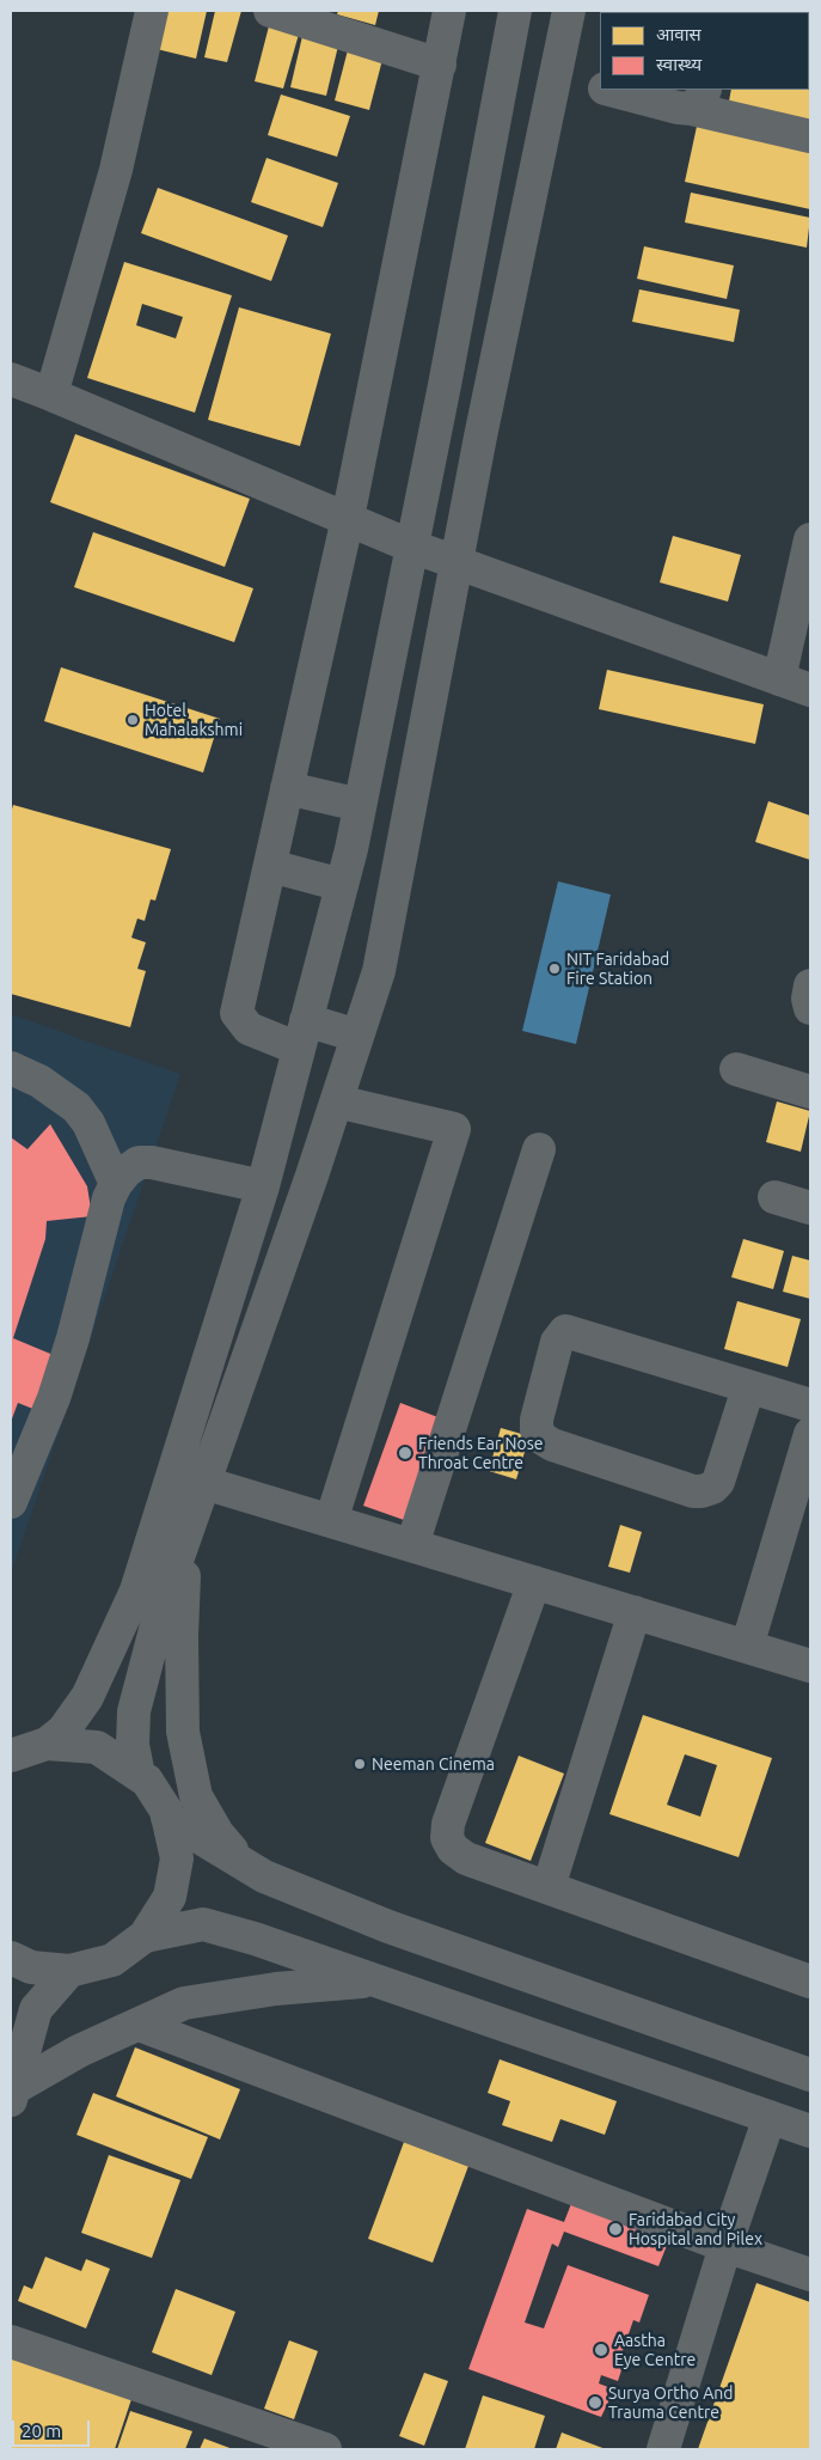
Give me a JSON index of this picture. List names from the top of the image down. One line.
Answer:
{"places":["Hotel Mahalakshmi","NIT Faridabad Fire Station","Friends Ear Nose Throat Centre","Neeman Cinema","Faridabad City Hospital and Pilex","Aastha Eye Centre","Surya Ortho And Trauma Centre"],"legend":["आवास","स्वास्थ्य"],"scale_bar":"20 m"}
